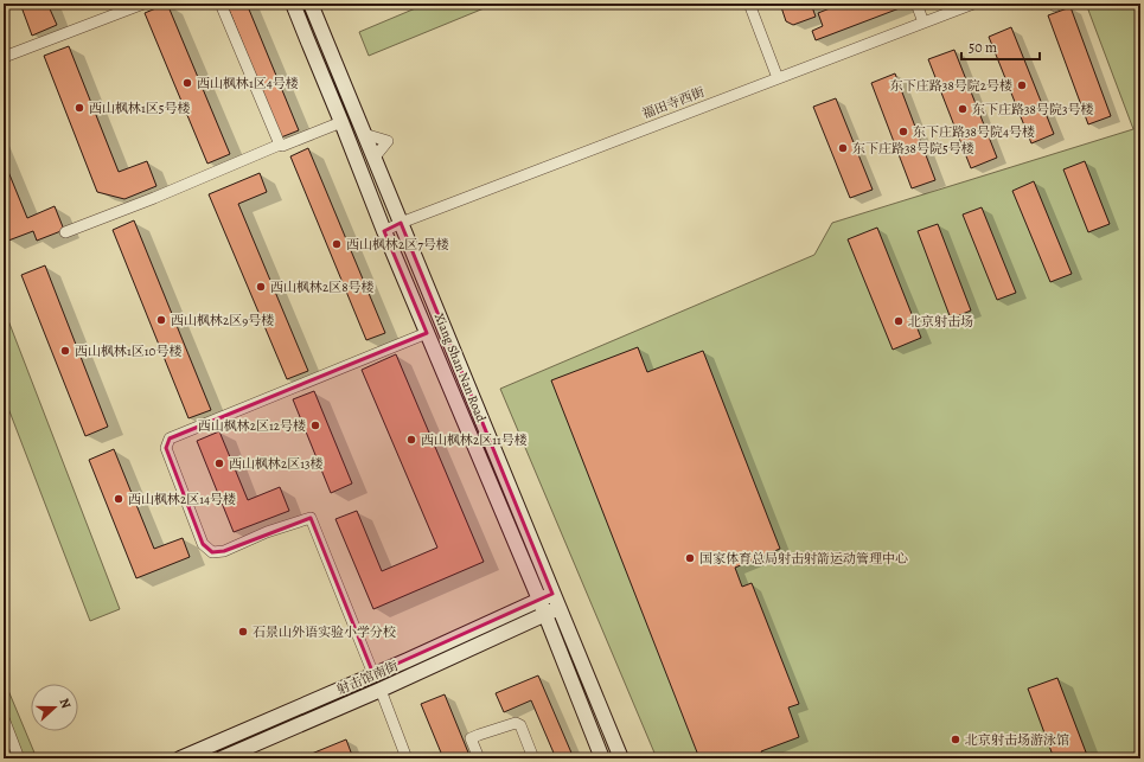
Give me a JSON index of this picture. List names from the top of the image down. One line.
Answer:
{"streets":{"main road":["Xiang Shan Nan Road","射击馆南街"],"street":["福田寺西街"]},"crossings":[["福田寺西街","Xiang Shan Nan Road"],["Xiang Shan Nan Road","射击馆南街"]],"places":["西山枫林1区4号楼","东下庄路38号院2号楼","西山枫林1区5号楼","东下庄路38号院3号楼","东下庄路38号院4号楼","东下庄路38号院5号楼","西山枫林2区7号楼","西山枫林2区8号楼","西山枫林2区9号楼","北京射击场","西山枫林1区10号楼","西山枫林2区12号楼","西山枫林2区11号楼","西山枫林2区13楼","西山枫林2区14号楼","国家体育总局射击射箭运动管理中心","石景山外语实验小学分校","北京射击场游泳馆"],"scale_bar":"50 m","north":"right"}
